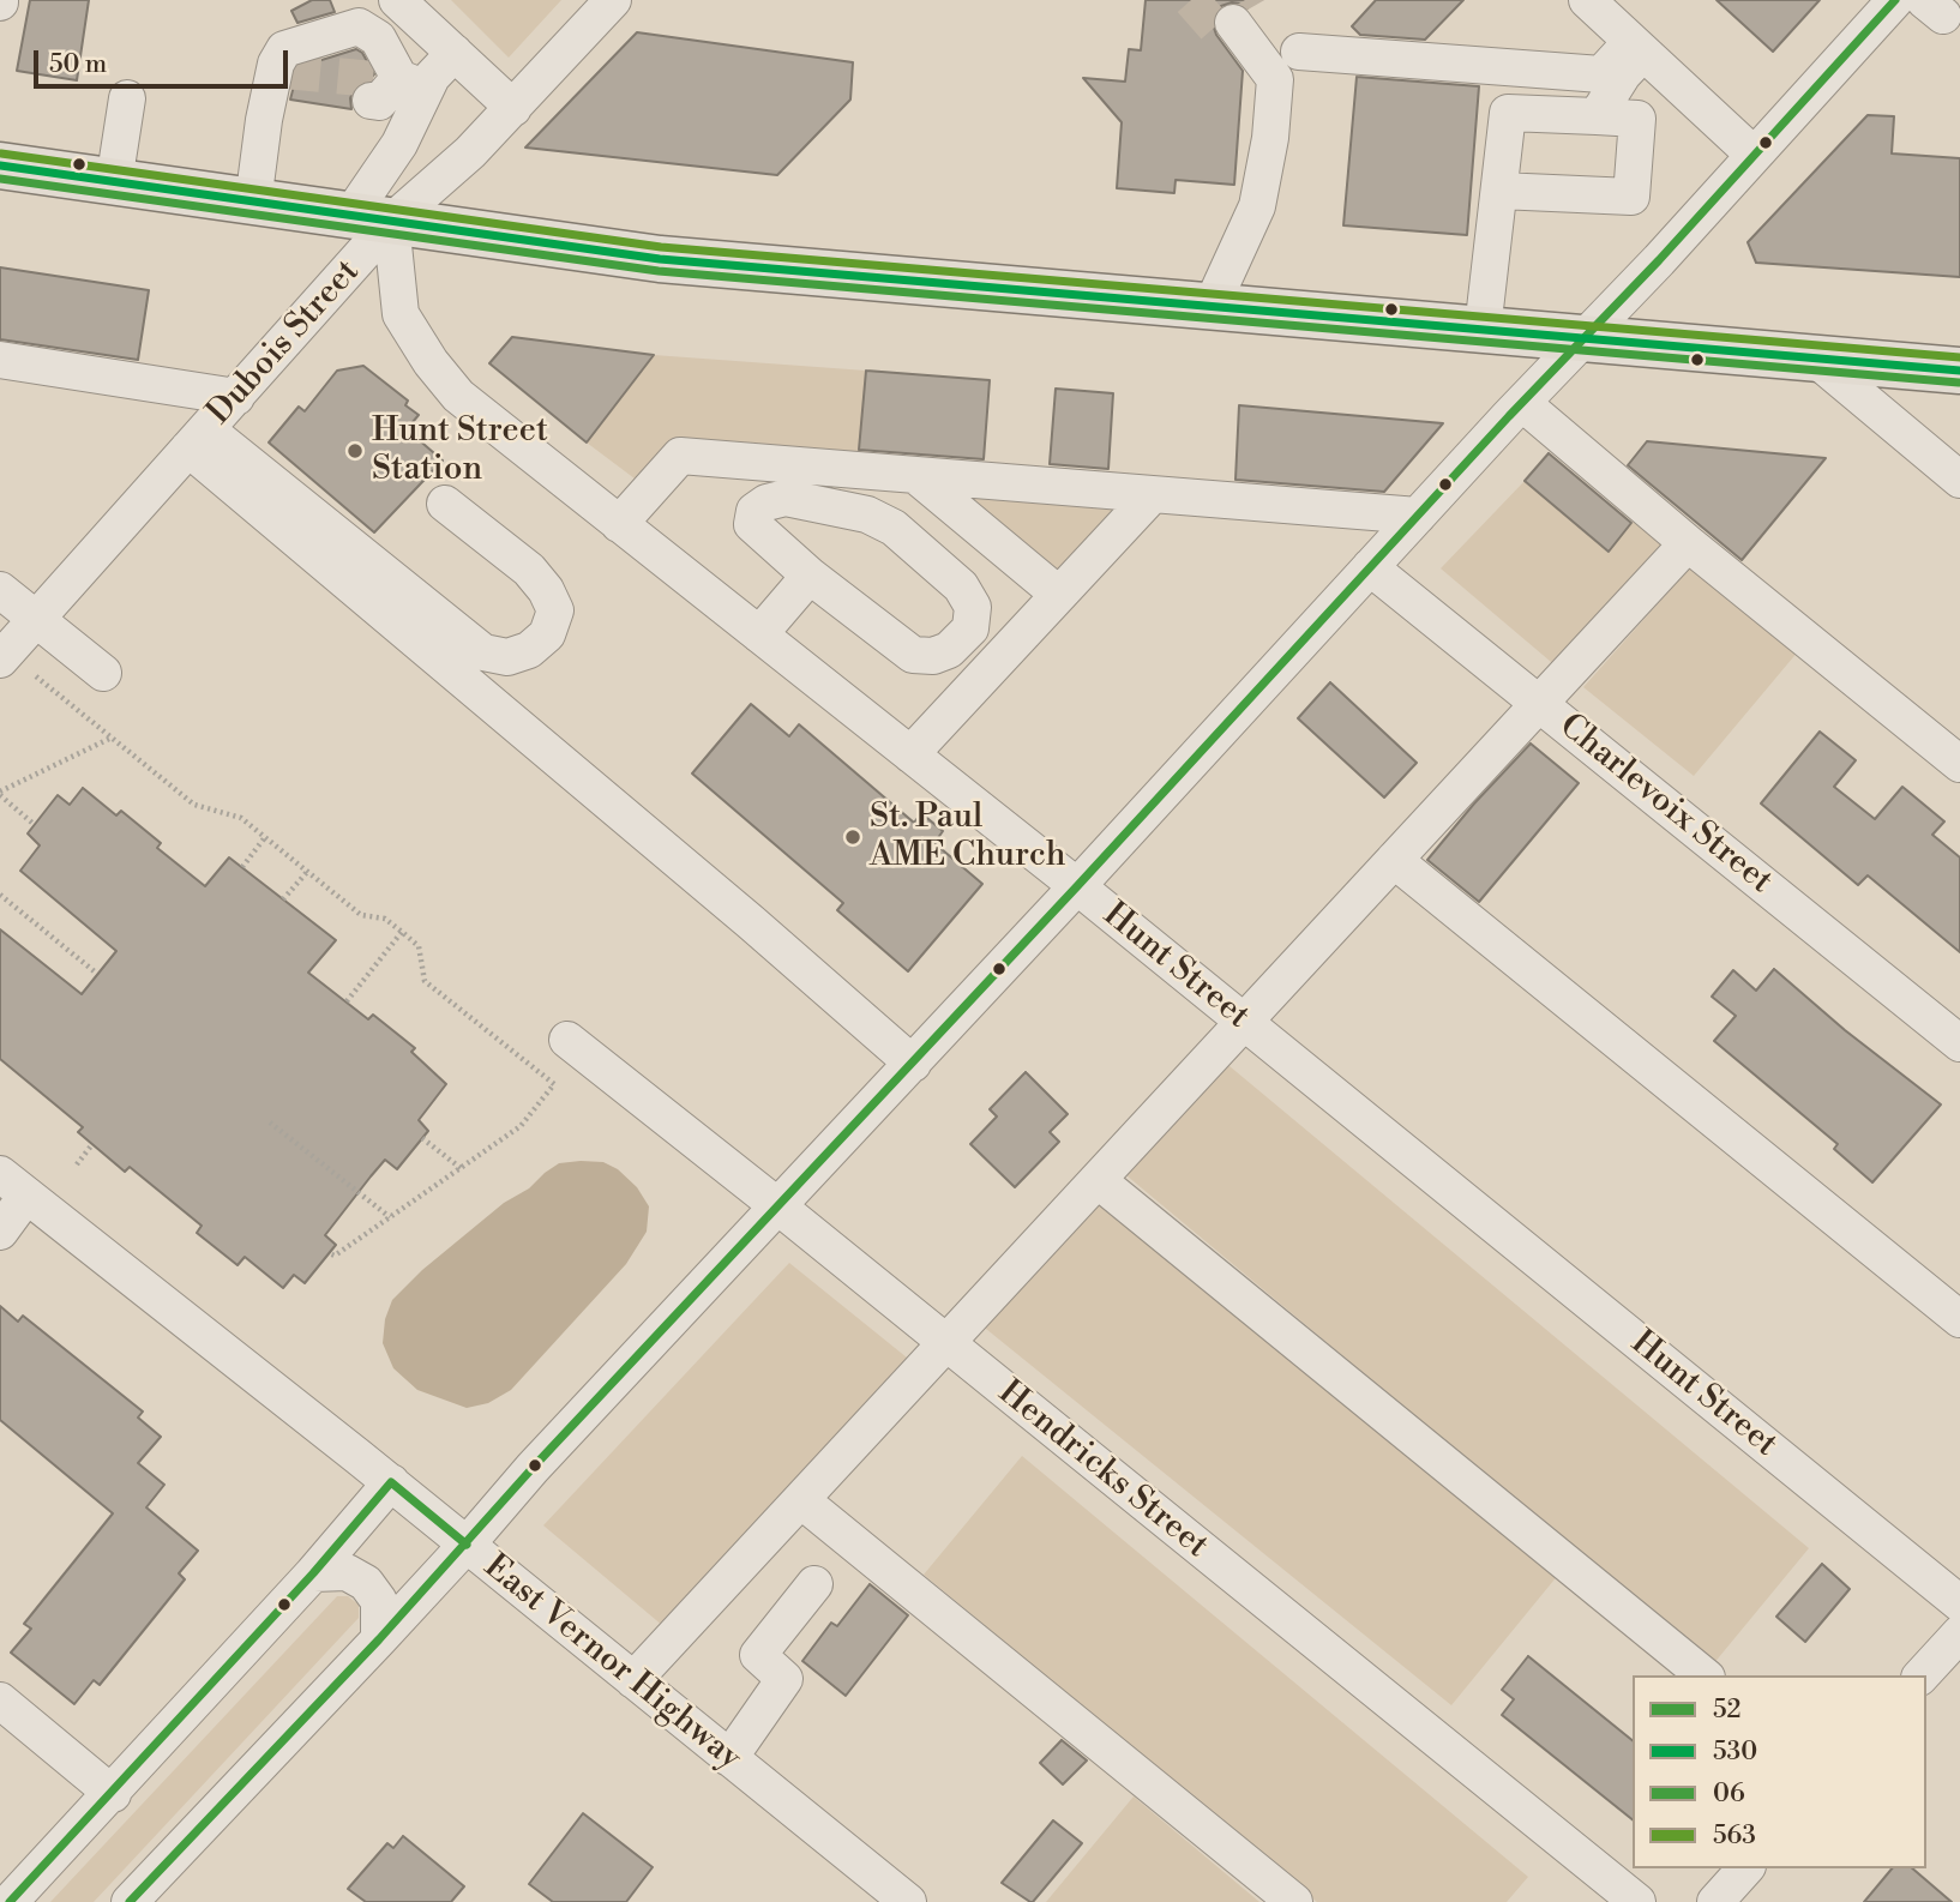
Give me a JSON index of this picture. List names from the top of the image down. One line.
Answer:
{"streets":{"street":["Dubois Street","Charlevoix Street","Hunt Street","Hendricks Street","East Vernor Highway"]},"crossings":[["Dubois Street","Hunt Street"]],"places":["Hunt Street Station","St. Paul AME Church"],"lines":["transit line 52","transit line 563","transit line 530","transit line 06"],"legend":["52","530","06","563"],"scale_bar":"50 m"}
